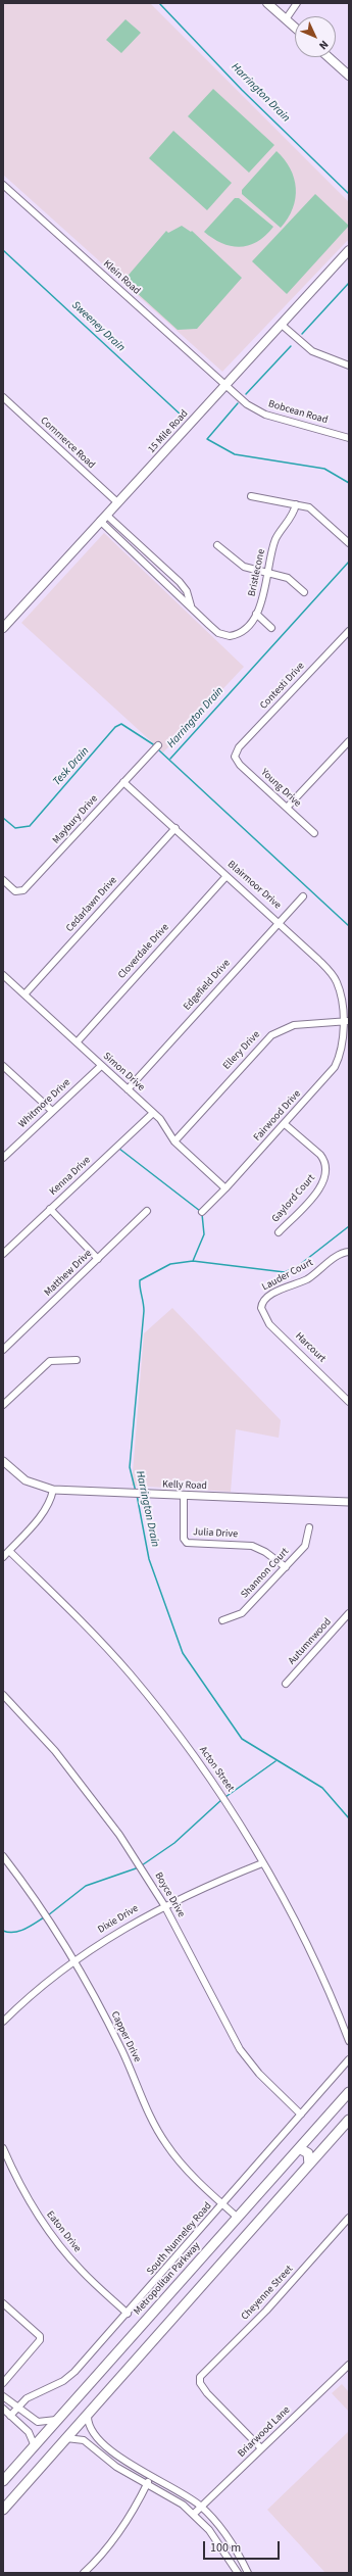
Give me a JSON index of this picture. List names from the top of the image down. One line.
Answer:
{"streets":{"main road":["15 Mile Road","Metropolitan Parkway"],"street":["Klein Road","Bobcean Road","Commerce Road","Bristlecone","Contesti Drive","Young Drive","Maybury Drive","Blairmoor Drive","Cedarlawn Drive","Cloverdale Drive","Edgefield Drive","Ellery Drive","Simon Drive","Whitmore Drive","Fairwood Drive","Kenna Drive","Gaylord Court","Matthew Drive","Lauder Court","Harcourt","Kelly Road","Julia Drive","Shannon Court","Autumnwood","Acton Street","Boyce Drive","Dixie Drive","Capper Drive","Eaton Drive","South Nunneley Road","Cheyenne Street","Briarwood Lane"]},"crossings":[["Klein Road","Bobcean Road"],["Klein Road","15 Mile Road"],["Bobcean Road","15 Mile Road"],["15 Mile Road","Commerce Road"],["15 Mile Road","Bristlecone"],["Contesti Drive","Young Drive"],["Maybury Drive","Blairmoor Drive"],["Blairmoor Drive","Cedarlawn Drive"],["Blairmoor Drive","Cloverdale Drive"],["Blairmoor Drive","Edgefield Drive"],["Blairmoor Drive","Ellery Drive"],["Blairmoor Drive","Fairwood Drive"],["Cedarlawn Drive","Simon Drive"],["Cloverdale Drive","Simon Drive"],["Edgefield Drive","Simon Drive"],["Ellery Drive","Simon Drive"],["Ellery Drive","Fairwood Drive"],["Simon Drive","Whitmore Drive"],["Simon Drive","Fairwood Drive"],["Simon Drive","Kenna Drive"],["Fairwood Drive","Gaylord Court"],["Lauder Court","Harcourt"],["Kelly Road","Julia Drive"],["Julia Drive","Shannon Court"],["Acton Street","Dixie Drive"],["Boyce Drive","Dixie Drive"],["Boyce Drive","South Nunneley Road"],["Dixie Drive","Capper Drive"],["Capper Drive","South Nunneley Road"],["Capper Drive","Metropolitan Parkway"],["Eaton Drive","South Nunneley Road"],["Cheyenne Street","Briarwood Lane"]],"water":["Harrington Drain","Sweeney Drain","Tesk Drain"],"scale_bar":"100 m","north":"bottom right"}
